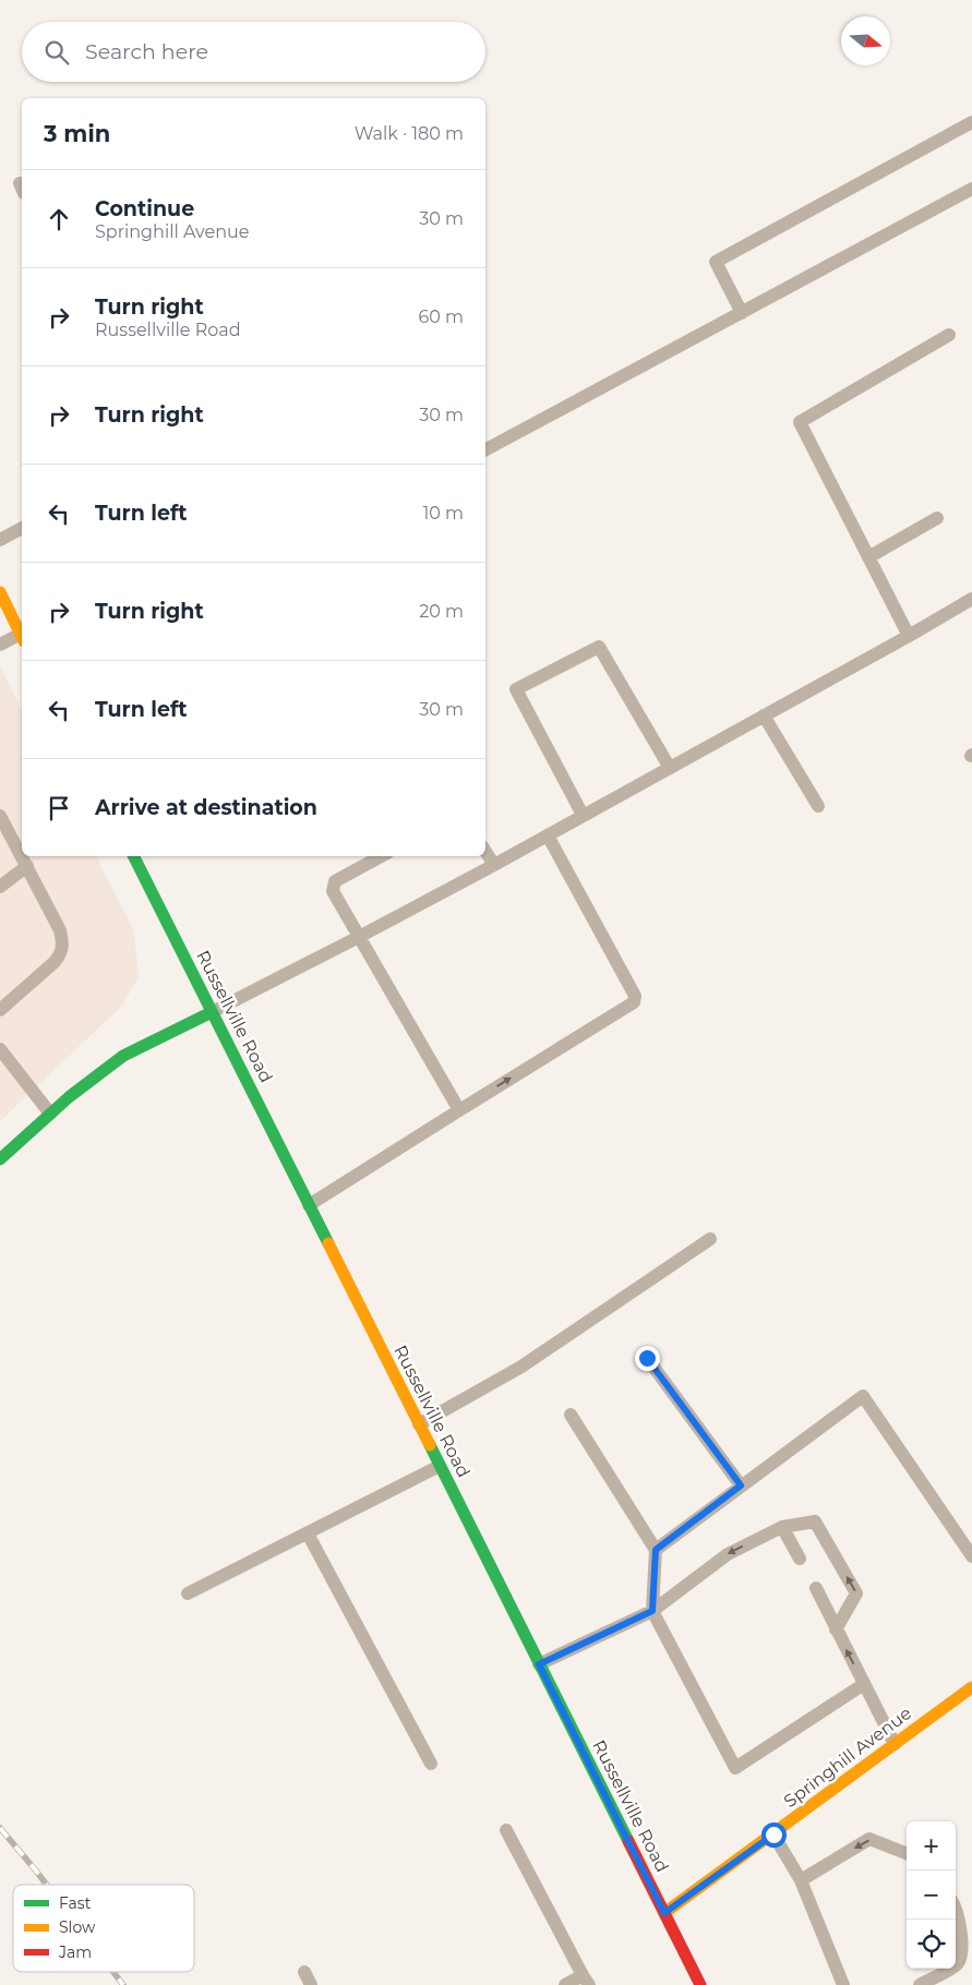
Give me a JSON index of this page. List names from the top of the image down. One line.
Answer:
{"streets":{"main road":["Russellville Road","Springhill Avenue"]},"crossings":[["Russellville Road","Springhill Avenue"]],"legend":["Fast","Slow","Jam"],"north":"right","page":{"search":"Search here","heading":["3 min","Walk · 180 m"],"list":[["Continue","Springhill Avenue","30 m"],["Turn right","Russellville Road","60 m"],["Turn right","30 m"],["Turn left","10 m"],["Turn right","20 m"],["Turn left","30 m"],"Arrive at destination"],"map_buttons":["+","−"]}}
